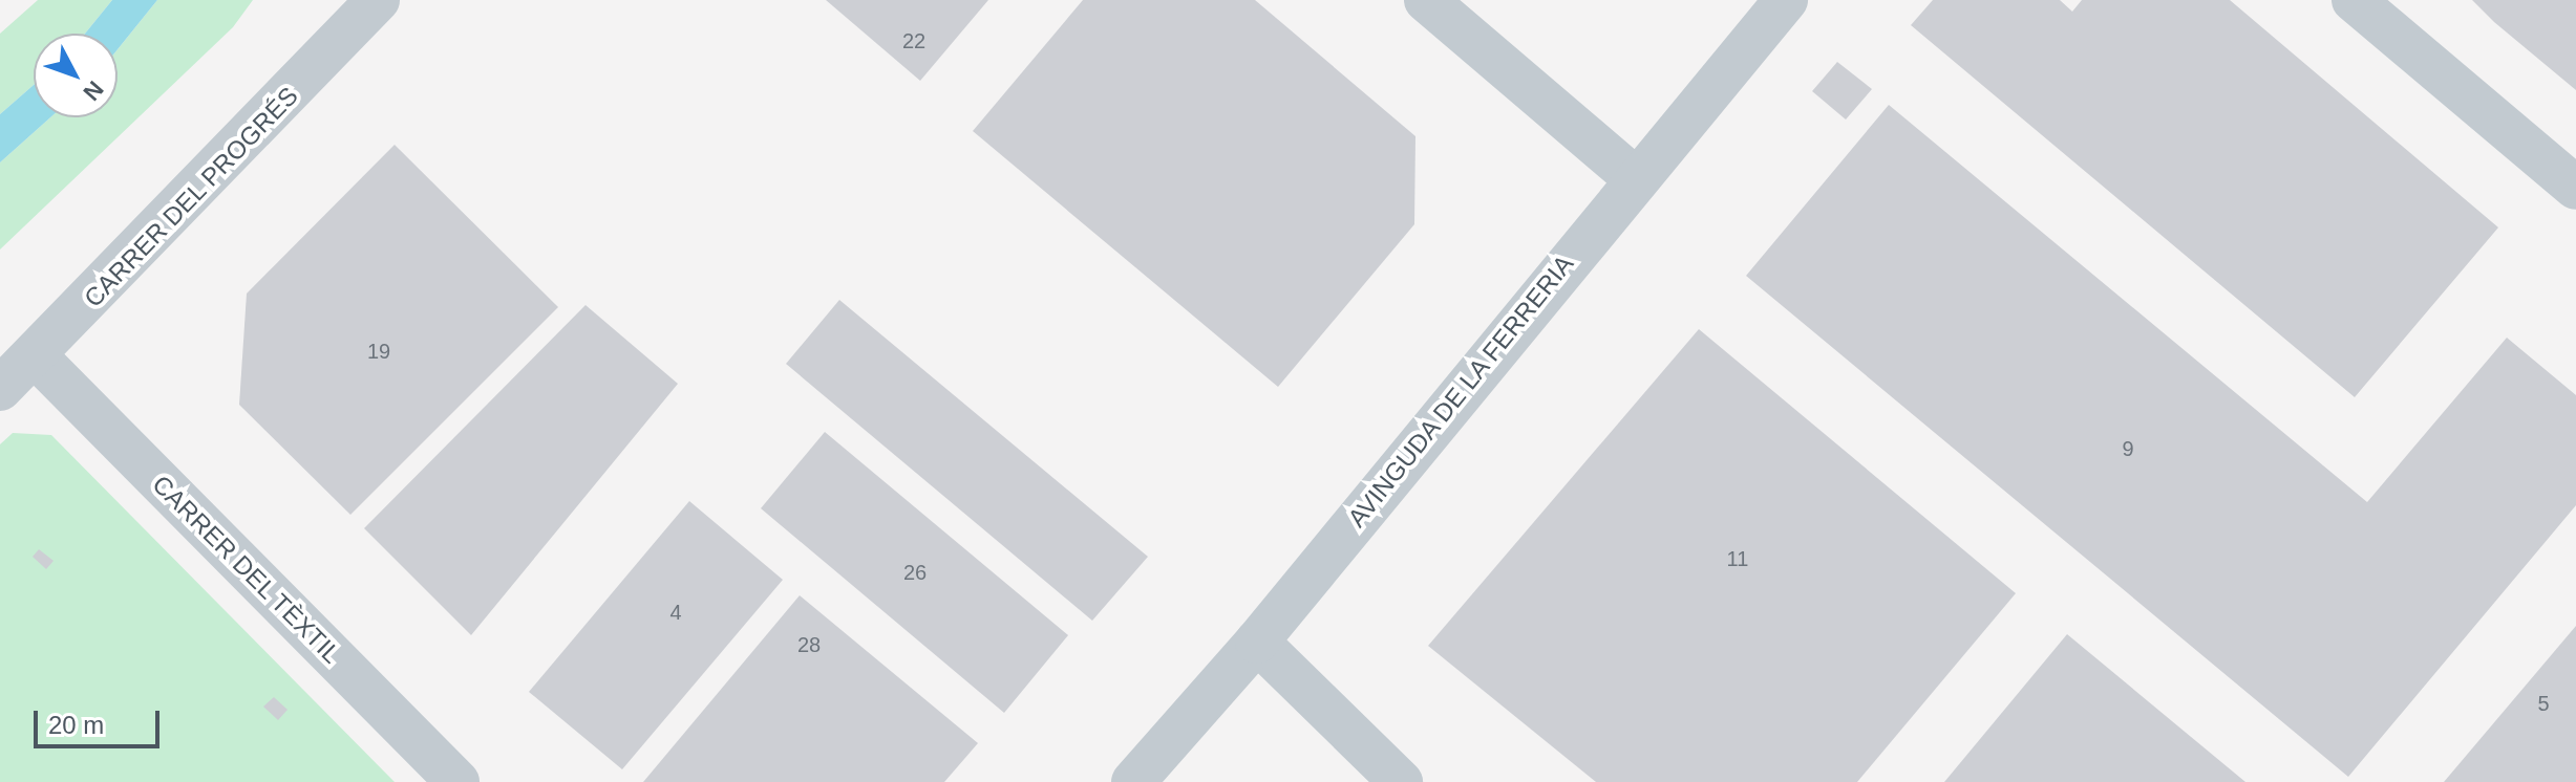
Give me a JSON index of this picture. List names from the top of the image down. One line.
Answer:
{"streets":{"street":["CARRER DEL PROGRÉS","AVINGUDA DE LA FERRERIA","CARRER DEL TÈXTIL"]},"crossings":[["CARRER DEL PROGRÉS","CARRER DEL TÈXTIL"]],"house_numbers":["22","19","9","11","26","4","28","5"],"scale_bar":"20 m","north":"bottom right"}
